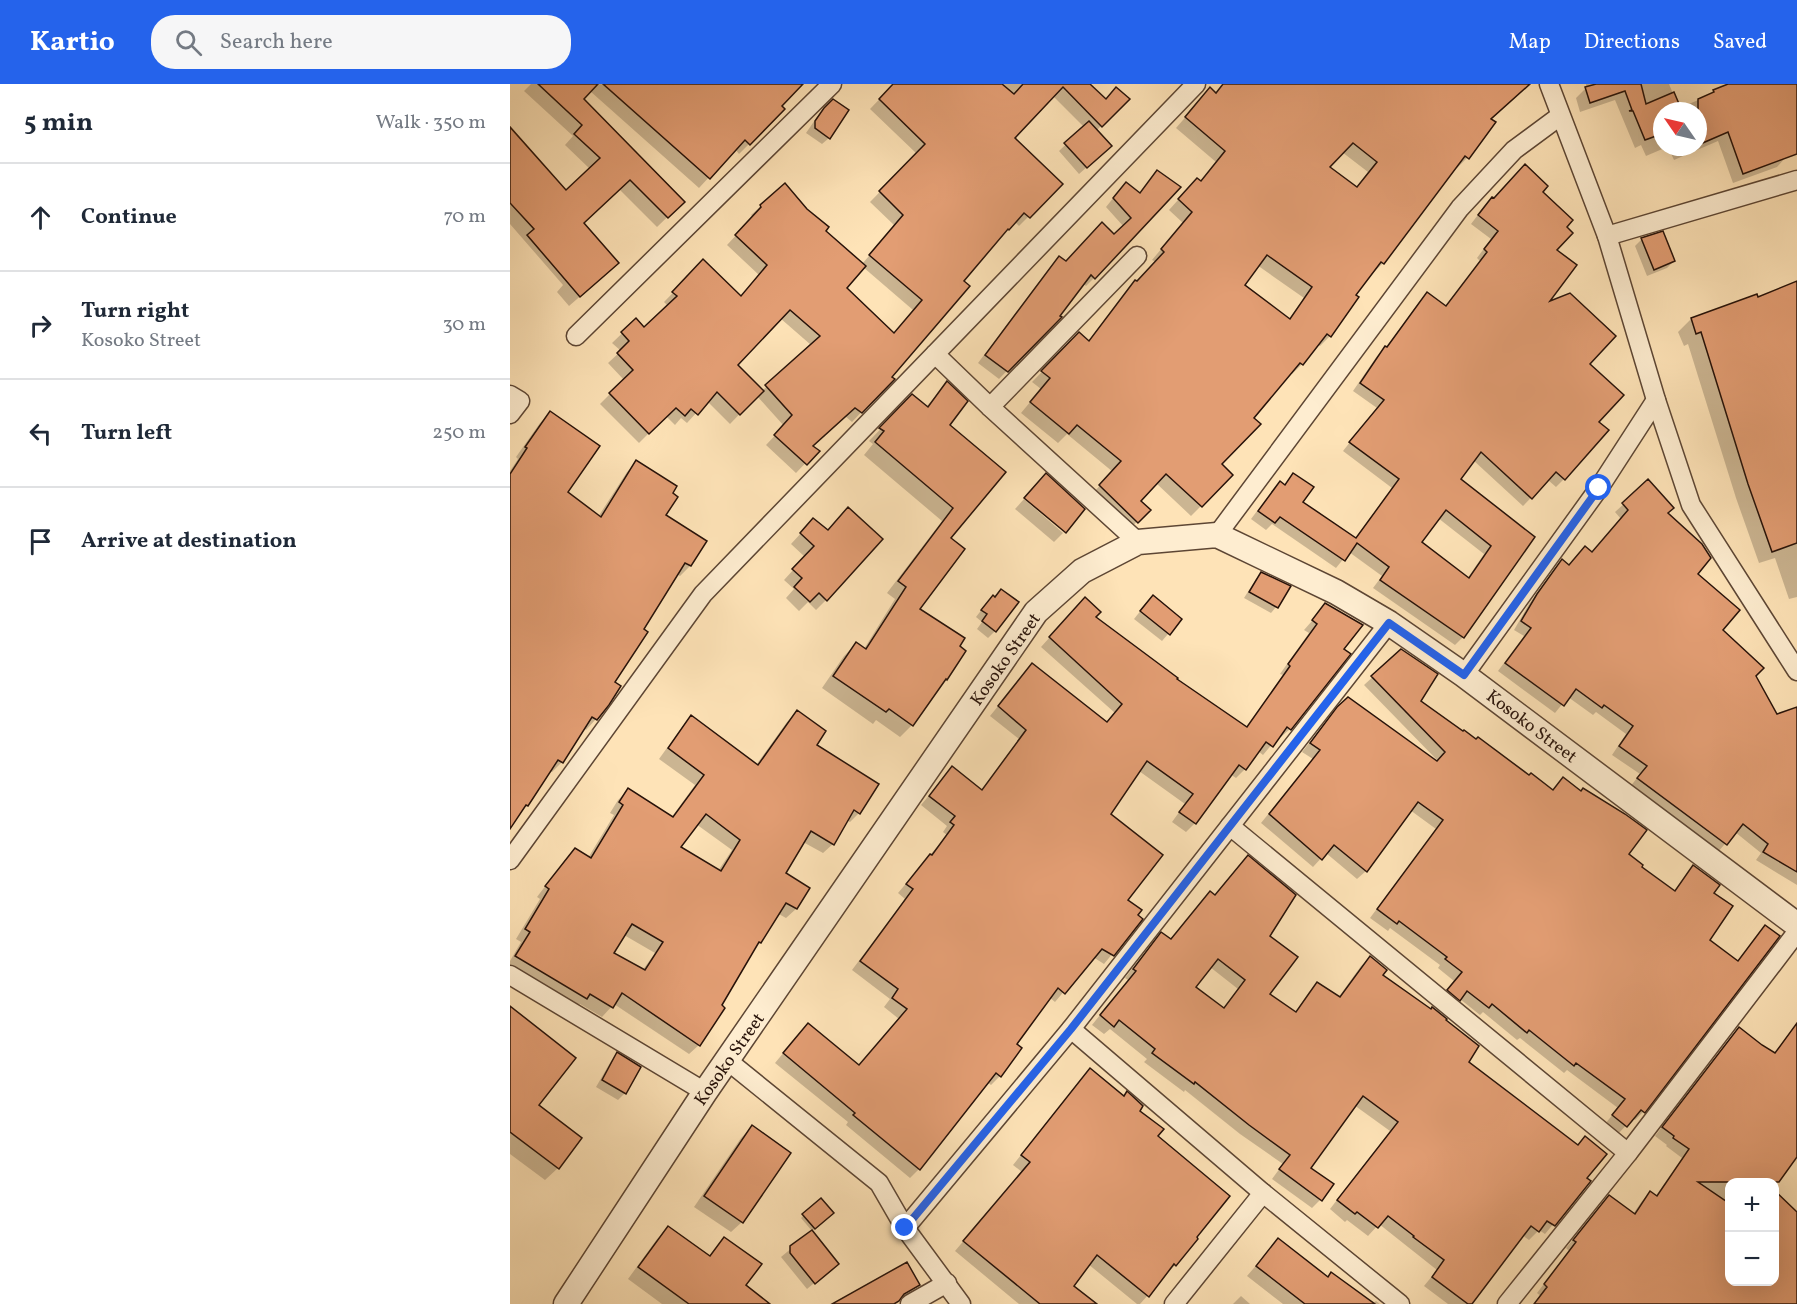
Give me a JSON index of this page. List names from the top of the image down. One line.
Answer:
{"streets":{"street":["Kosoko Street"]},"north":"top left","page":{"header":"Kartio","search":"Search here","nav":["Map","Directions","Saved"],"heading":["5 min","Walk · 350 m"],"list":[["Continue","70 m"],["Turn right","Kosoko Street","30 m"],["Turn left","250 m"],"Arrive at destination"],"map_buttons":["+","−"]}}
